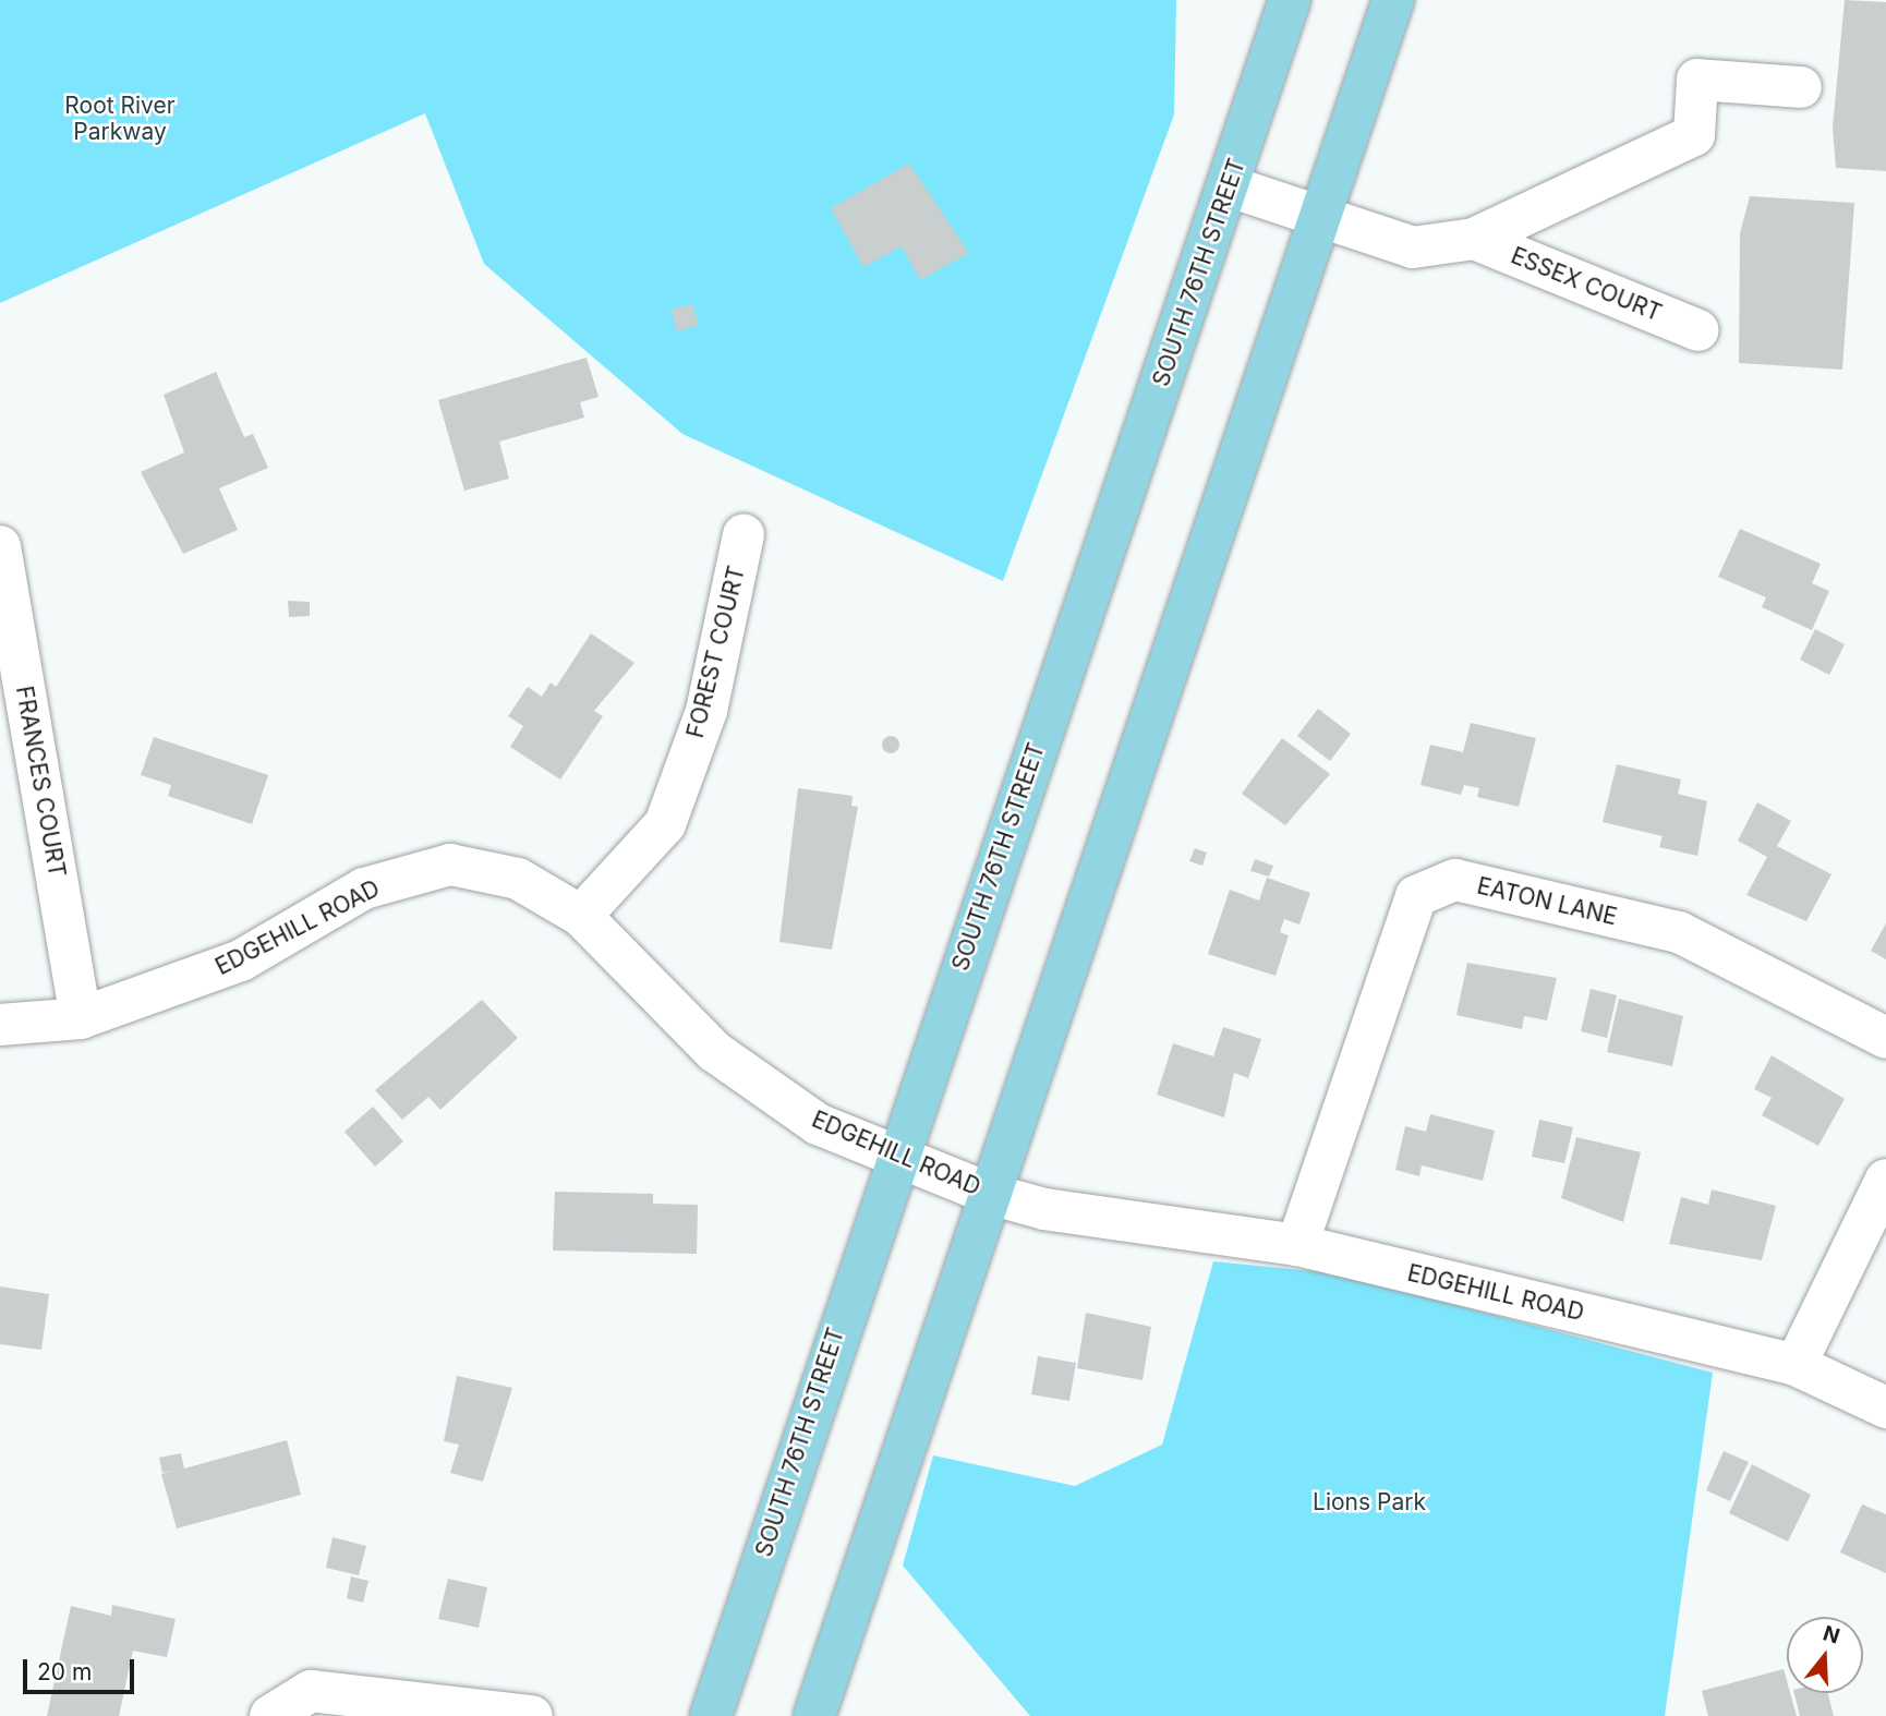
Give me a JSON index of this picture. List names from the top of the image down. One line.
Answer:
{"streets":{"main road":["SOUTH 76TH STREET"],"street":["ESSEX COURT","FOREST COURT","FRANCES COURT","EATON LANE","EDGEHILL ROAD"]},"crossings":[["SOUTH 76TH STREET","ESSEX COURT"],["SOUTH 76TH STREET","EDGEHILL ROAD"],["FOREST COURT","EDGEHILL ROAD"],["FRANCES COURT","EDGEHILL ROAD"],["EATON LANE","EDGEHILL ROAD"]],"parks":["Root River Parkway","Lions Park"],"scale_bar":"20 m","north":"top"}
